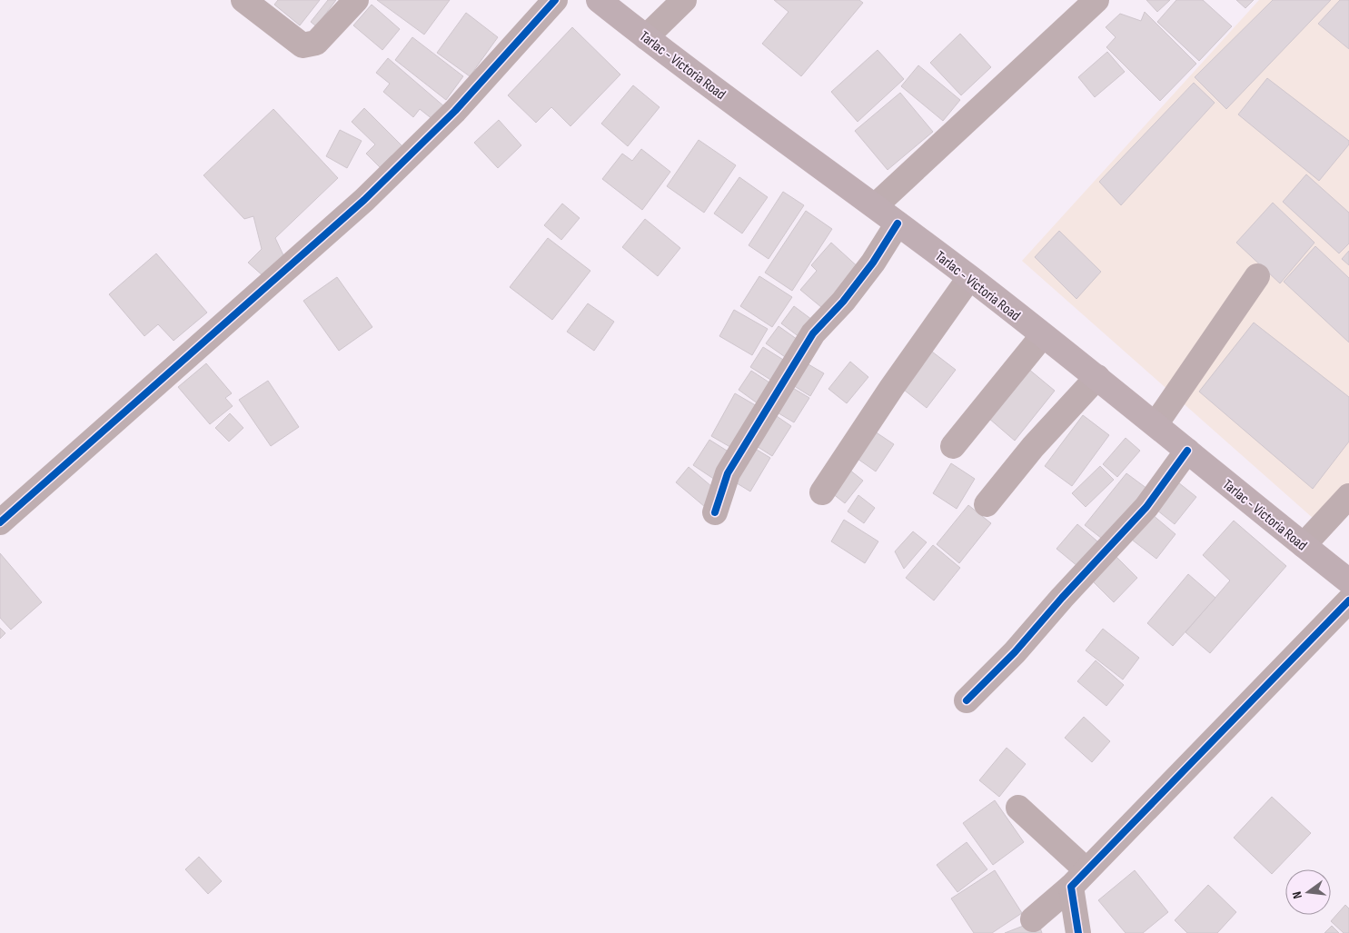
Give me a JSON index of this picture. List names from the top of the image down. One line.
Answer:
{"streets":{"main road":["Tarlac - Victoria Road"]},"north":"left"}
